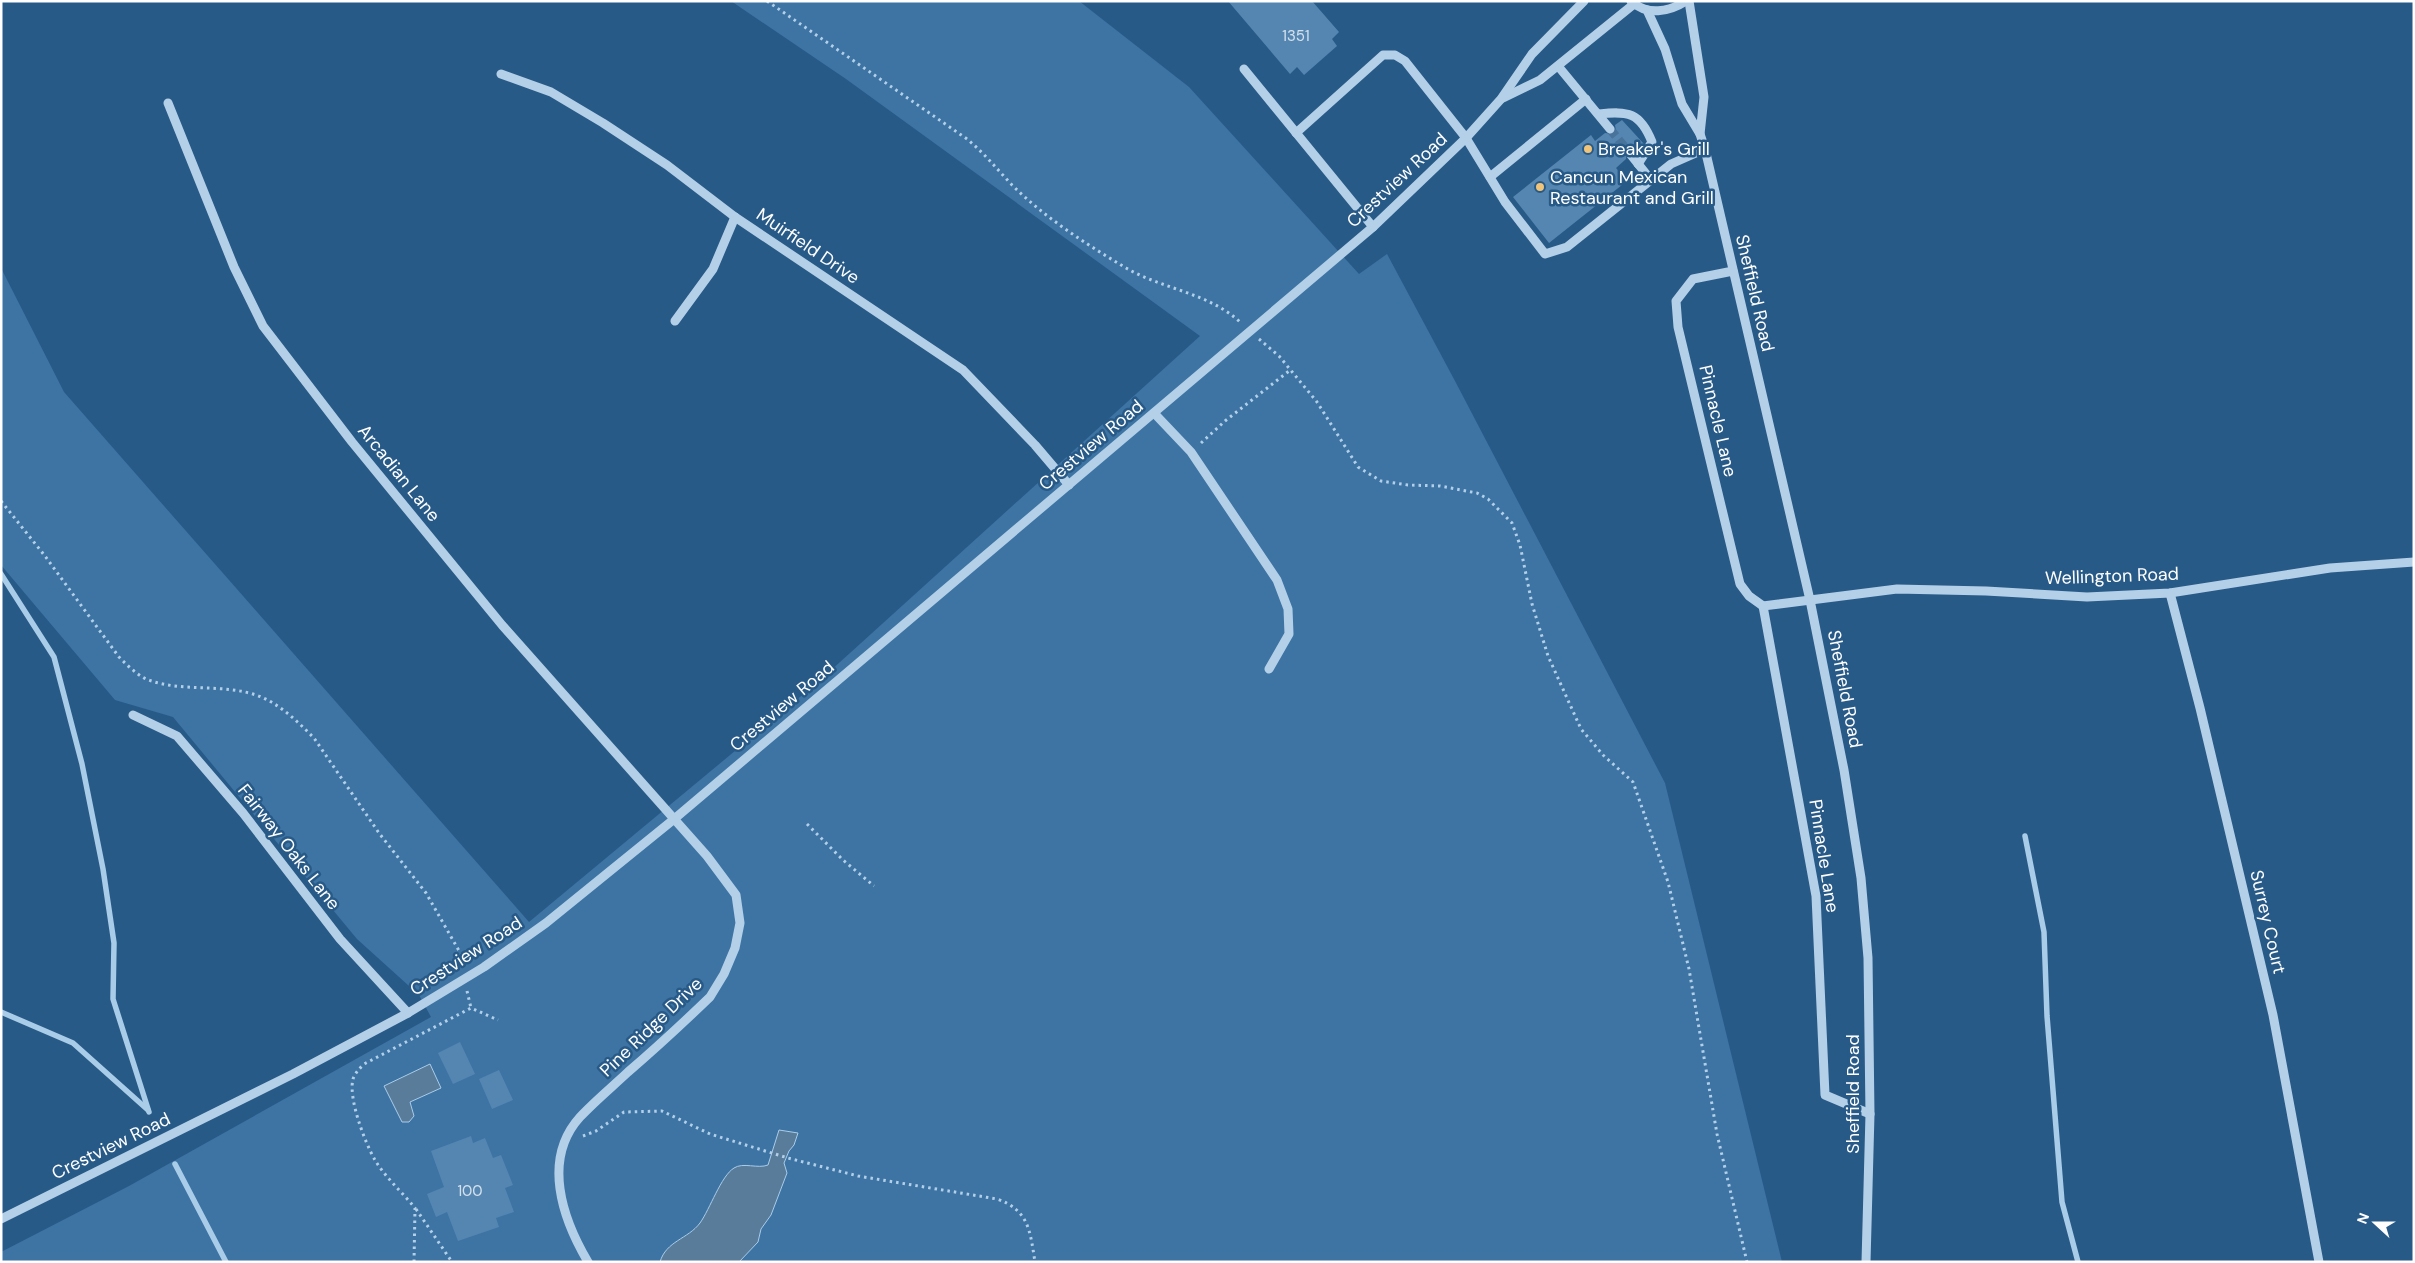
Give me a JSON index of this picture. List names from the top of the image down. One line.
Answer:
{"streets":{"street":["Crestview Road","Muirfield Drive","Sheffield Road","Pinnacle Lane","Arcadian Lane","Wellington Road","Fairway Oaks Lane","Surrey Court","Pine Ridge Drive"]},"crossings":[["Crestview Road","Muirfield Drive"],["Crestview Road","Arcadian Lane"],["Crestview Road","Fairway Oaks Lane"],["Crestview Road","Pine Ridge Drive"],["Sheffield Road","Pinnacle Lane"],["Sheffield Road","Wellington Road"],["Arcadian Lane","Pine Ridge Drive"],["Wellington Road","Surrey Court"]],"places":["Breaker's Grill","Cancun Mexican Restaurant and Grill"],"house_numbers":["1351","100"],"north":"left"}
